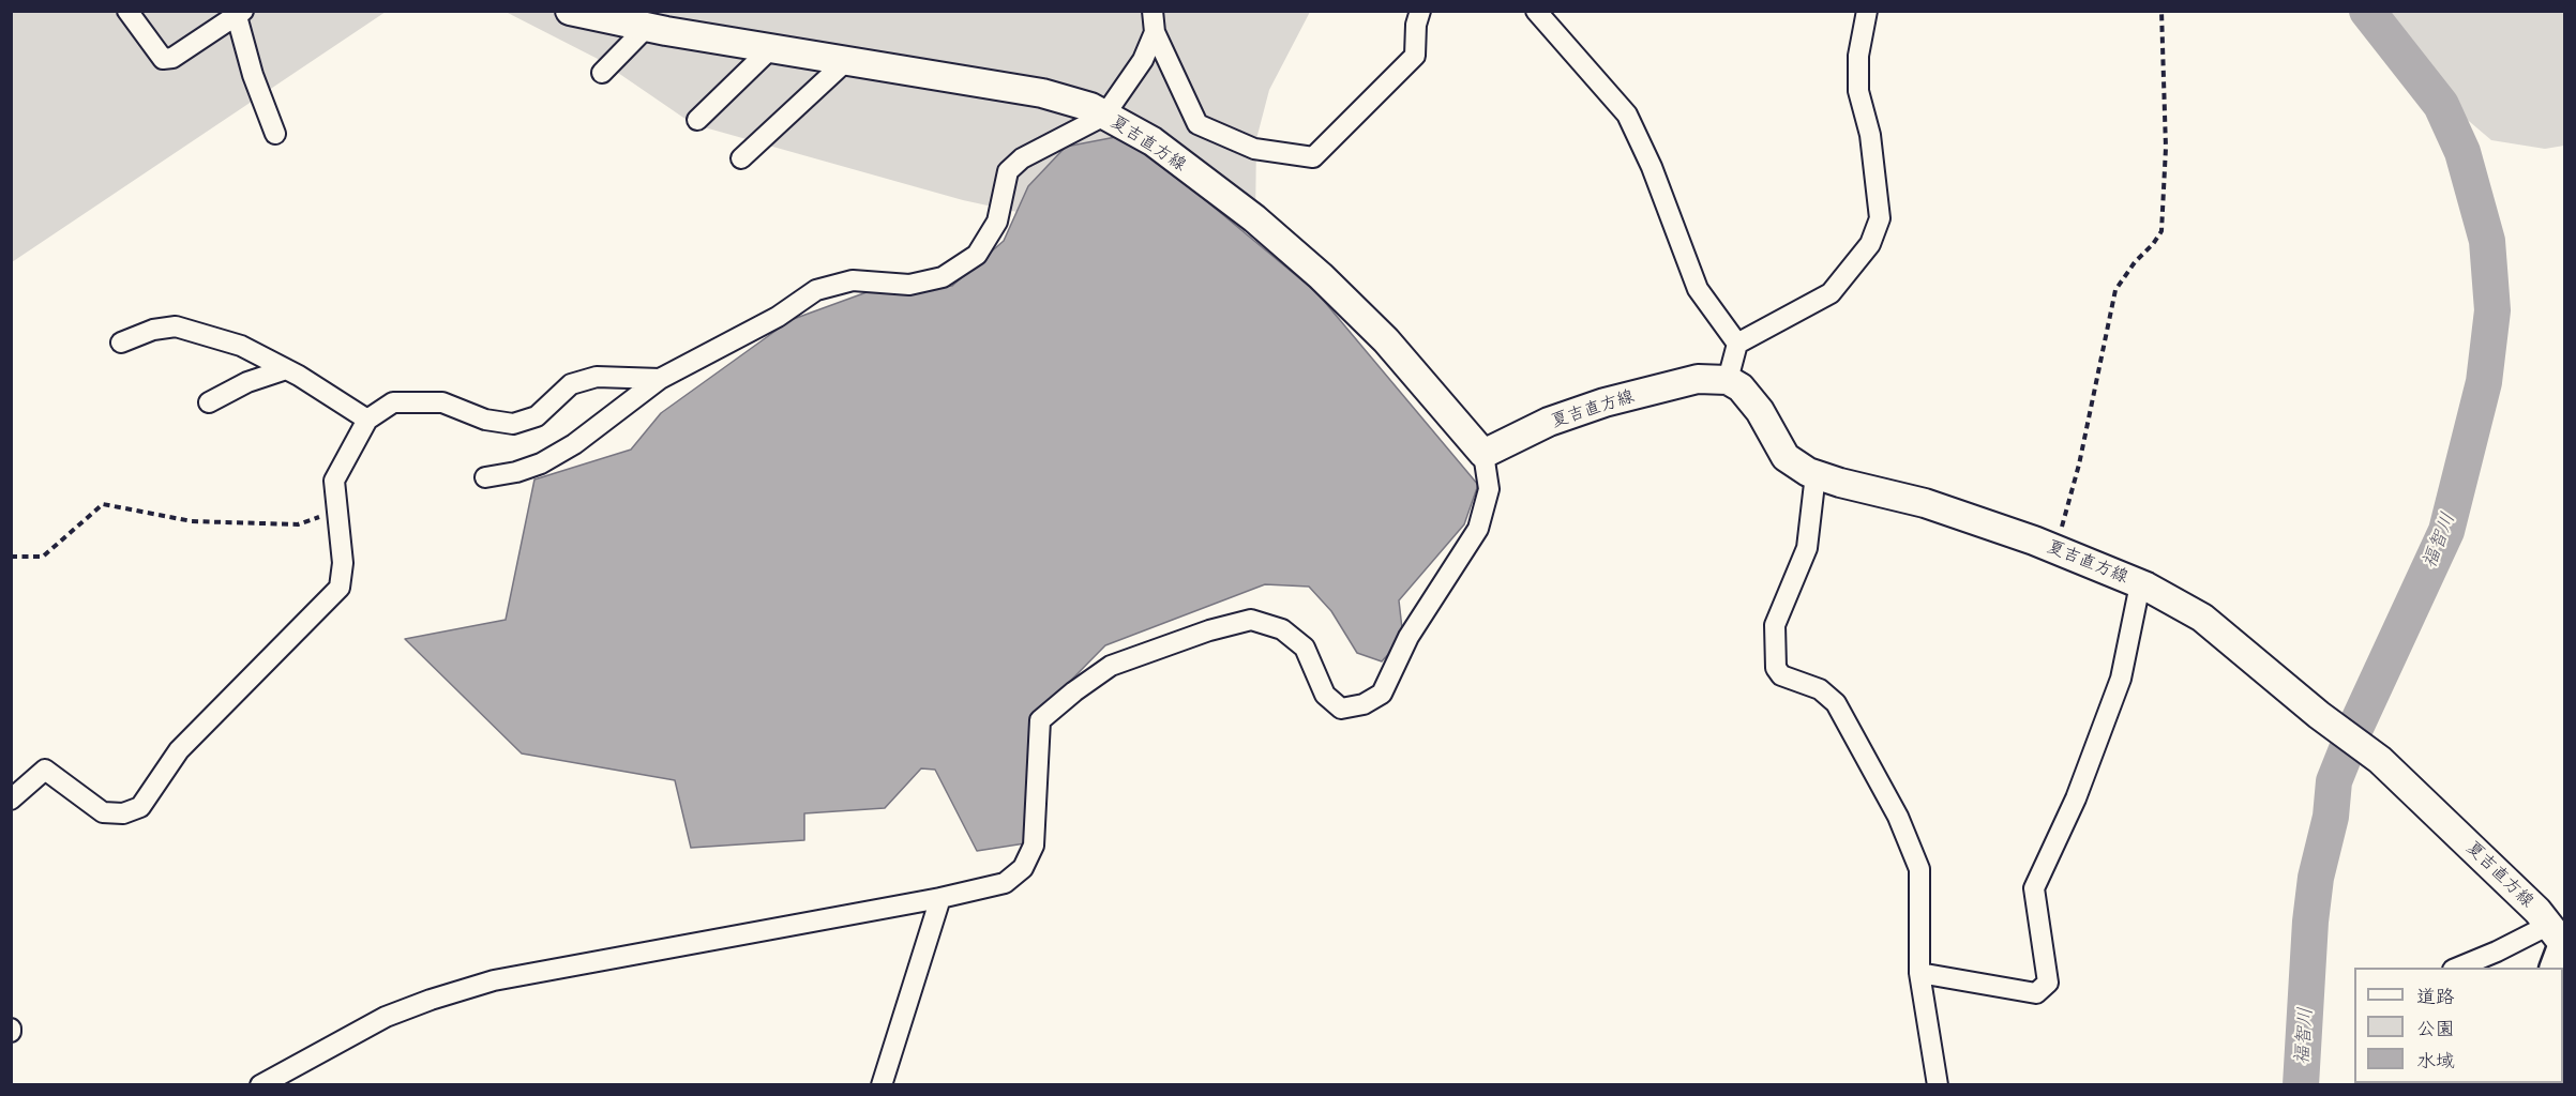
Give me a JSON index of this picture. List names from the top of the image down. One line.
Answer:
{"streets":{"main road":["夏吉直方線"]},"water":["福智川"],"legend":["道路","公園","水域"]}
